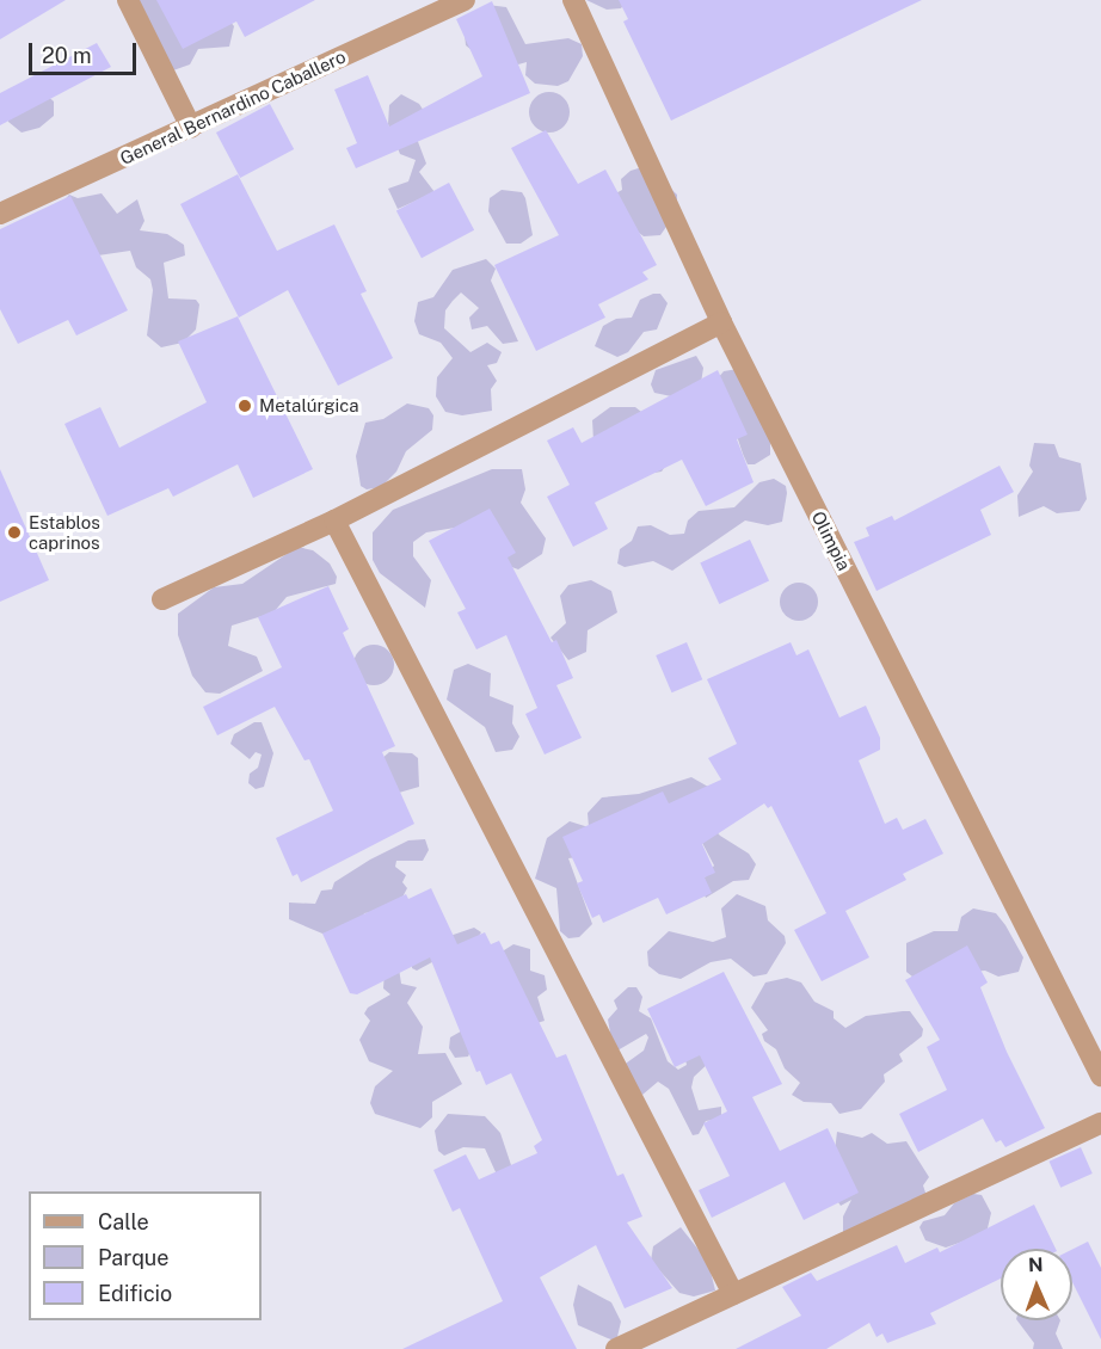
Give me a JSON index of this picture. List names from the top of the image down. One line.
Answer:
{"streets":{"street":["General Bernardino Caballero","Olimpia"]},"places":["Metalúrgica","Establos caprinos"],"legend":["Calle","Parque","Edificio"],"scale_bar":"20 m","north":"top"}
